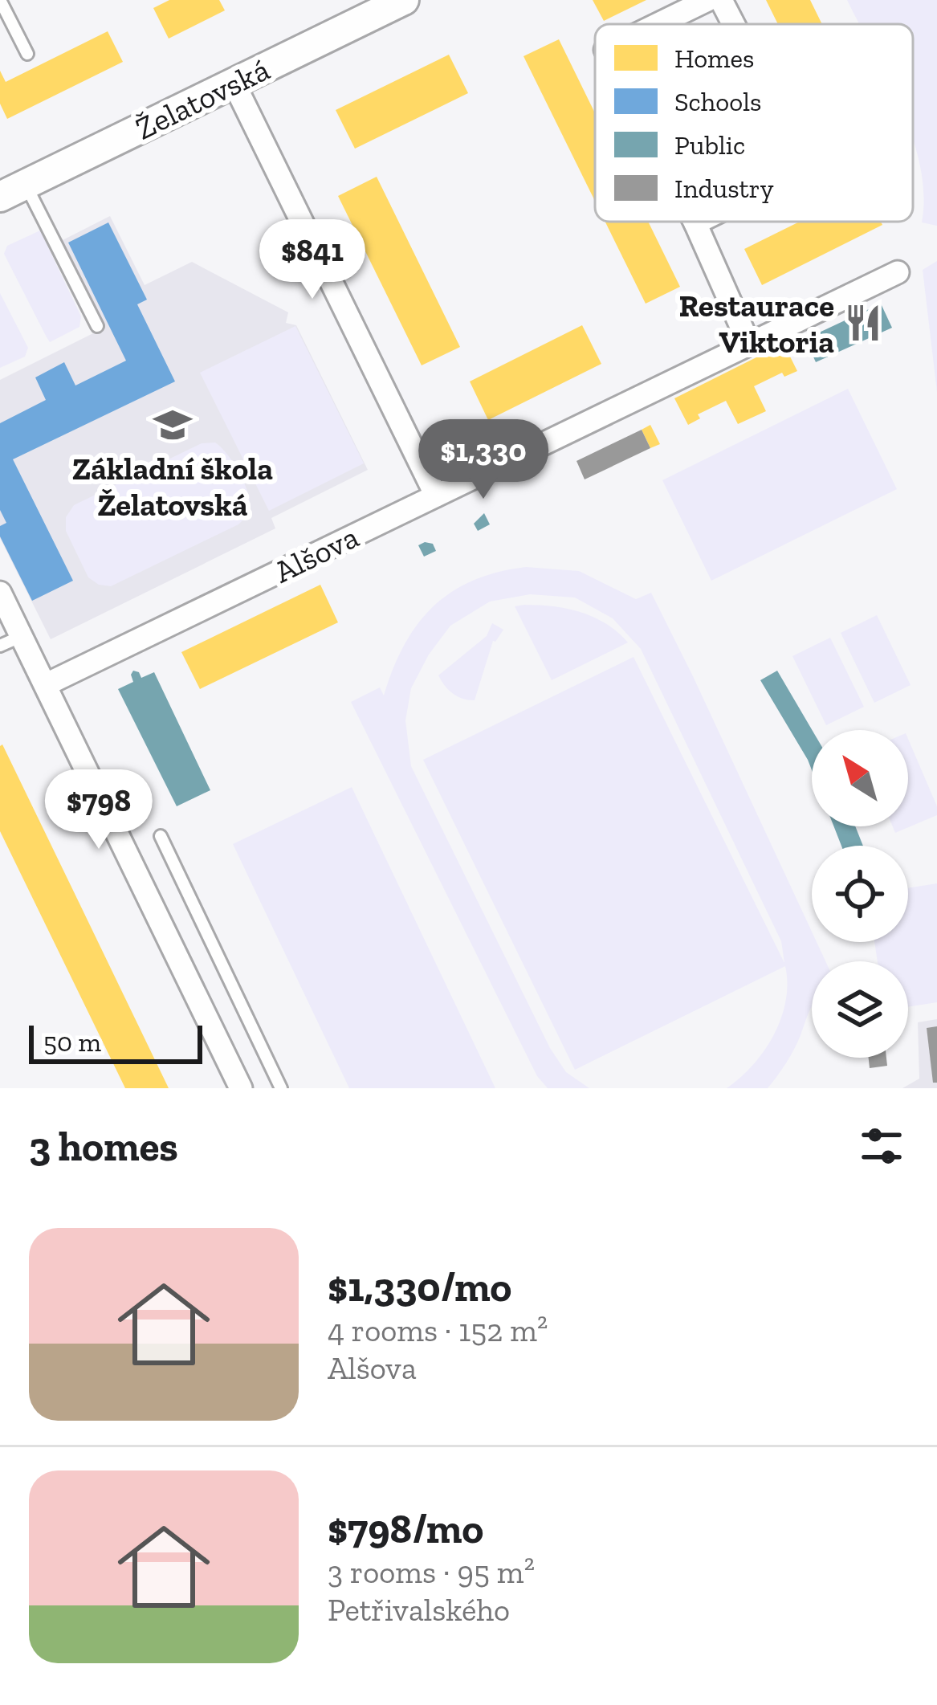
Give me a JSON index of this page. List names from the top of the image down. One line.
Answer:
{"streets":{"main road":["Želatovská"],"street":["Alšova"]},"places":{"restaurant":["Restaurace Viktoria"],"school or university":["Základní škola Želatovská"]},"legend":["Homes","Schools","Public","Industry"],"scale_bar":"50 m","north":"top left","page":{"price":["$841","$1,330","$798"],"scale":"50 m","heading":"3 homes","list":[{"name":"$1,330/mo","note":"4 rooms · 152 m² · Alšova"},{"name":"$798/mo","note":"3 rooms · 95 m² · Petřivalského"}]}}
